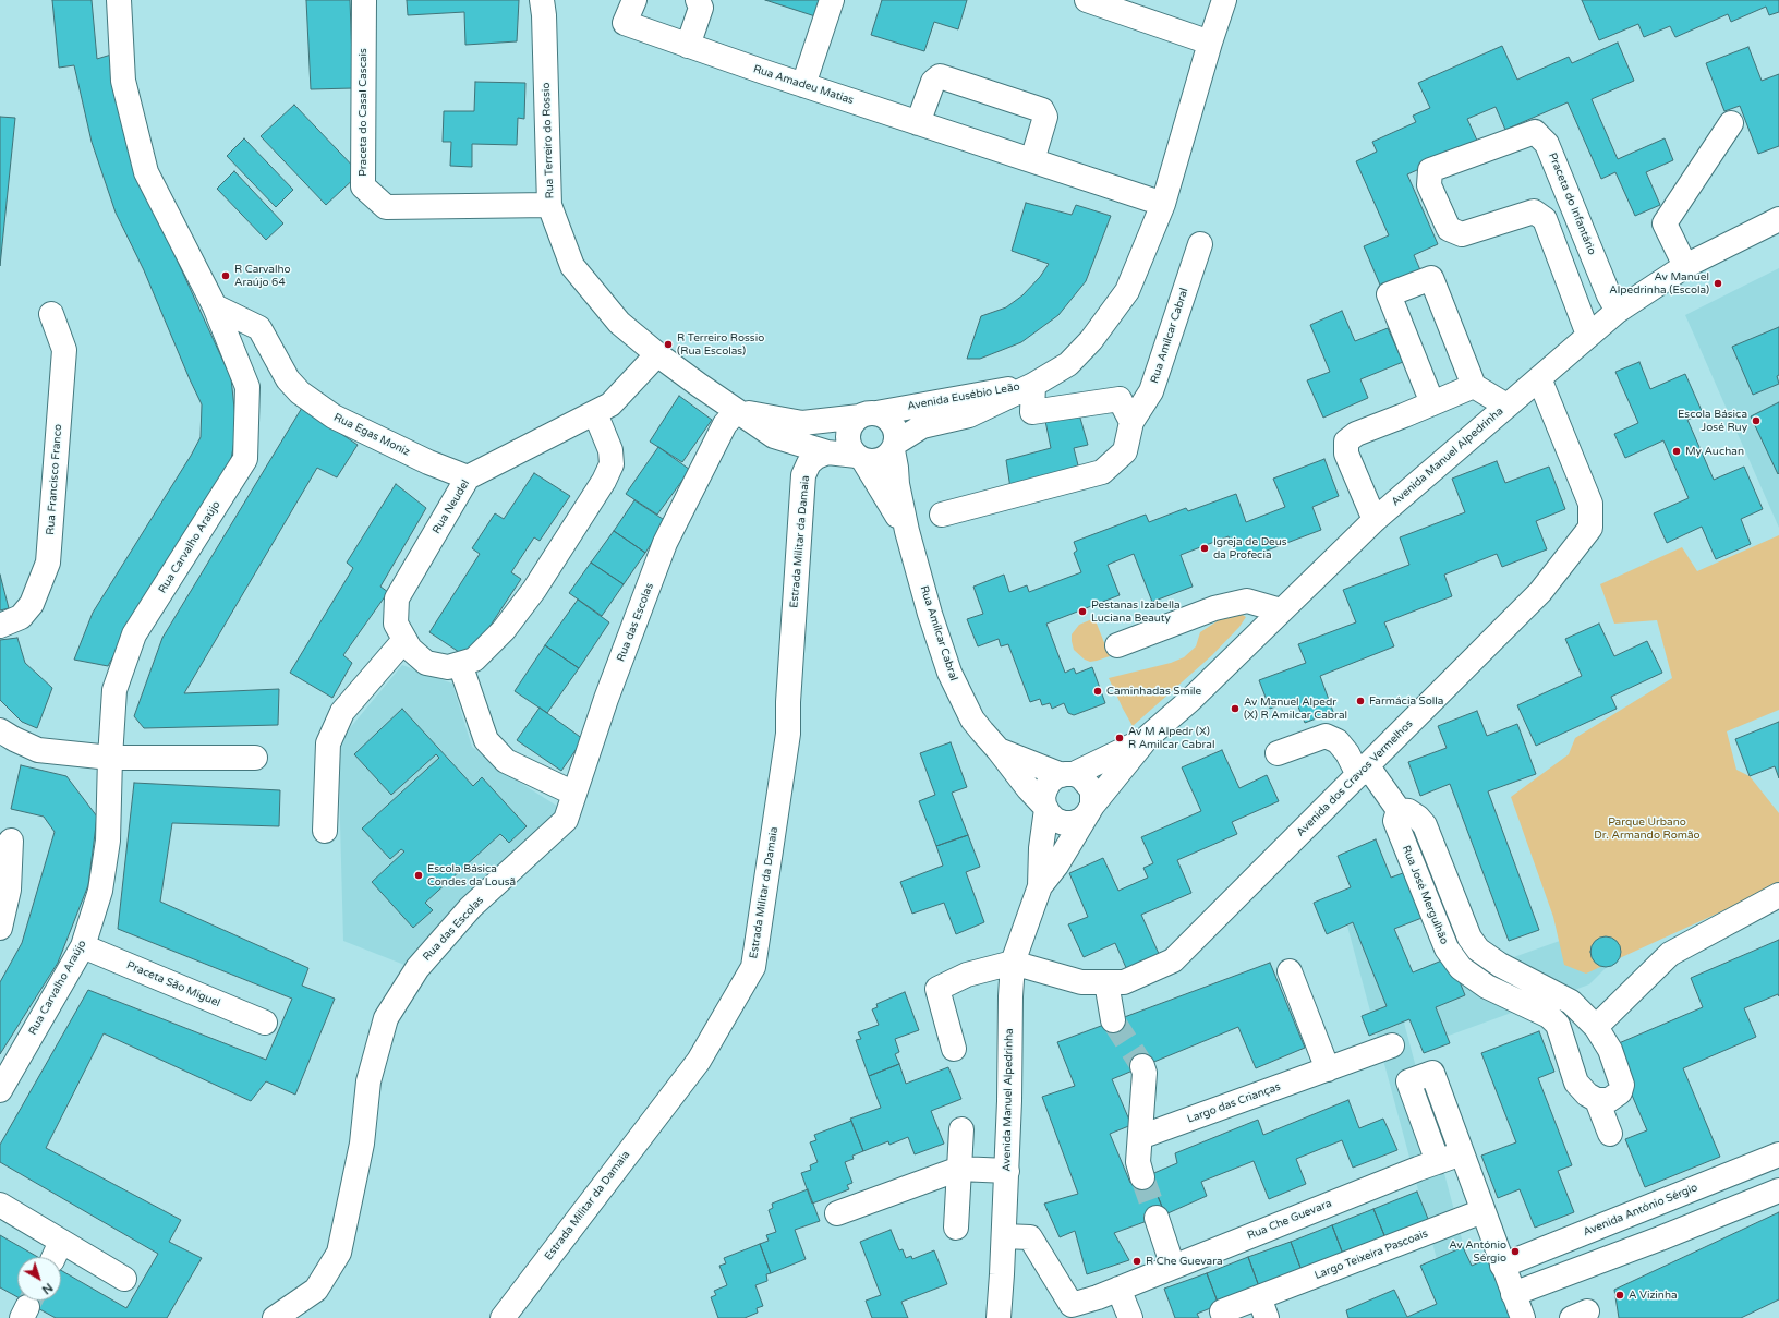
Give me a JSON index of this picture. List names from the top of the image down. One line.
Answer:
{"streets":{"street":["Rua Amadeu Matias","Praceta do Casal Cascais","Rua Terreiro do Rossio","Praceta do Infantário","Rua Amílcar Cabral","Avenida Eusébio Leão","Rua Egas Moniz","Avenida Manuel Alpedrinha","Rua Francisco Franco","Rua Neudel","Estrada Militar da Damaia","Rua Carvalho Araújo","Rua das Escolas","Avenida dos Cravos Vermelhos","Rua José Mergulhão","Praceta São Miguel","Largo das Crianças","Avenida António Sérgio","Rua Che Guevara","Largo Teixeira Pascoais"]},"crossings":[["Praceta do Casal Cascais","Rua Terreiro do Rossio"],["Rua Terreiro do Rossio","Avenida Eusébio Leão"],["Rua Terreiro do Rossio","Rua Neudel"],["Rua Terreiro do Rossio","Rua das Escolas"],["Praceta do Infantário","Avenida Manuel Alpedrinha"],["Rua Amílcar Cabral","Avenida Eusébio Leão"],["Rua Amílcar Cabral","Avenida Manuel Alpedrinha"],["Avenida Eusébio Leão","Rua das Escolas"],["Rua Egas Moniz","Rua Neudel"],["Rua Egas Moniz","Rua Carvalho Araújo"],["Avenida Manuel Alpedrinha","Avenida dos Cravos Vermelhos"],["Avenida Manuel Alpedrinha","Rua Che Guevara"],["Rua Carvalho Araújo","Praceta São Miguel"]],"parks":["Parque Urbano Dr. Armando Romão"],"places":["R Carvalho Araújo 64","Av Manuel Alpedrinha (Escola)","R Terreiro Rossio (Rua Escolas)","Escola Básica José Ruy","My Auchan","Igreja de Deus da Profecia","Pestanas Izabella Luciana Beauty","Caminhadas Smile","Farmácia Solla","Av Manuel Alpedr (X) R Amilcar Cabral","Av M Alpedr (X) R Amilcar Cabral","Escola Básica Condes da Lousã","Av António Sérgio","R Che Guevara","A Vizinha"],"north":"bottom right"}
